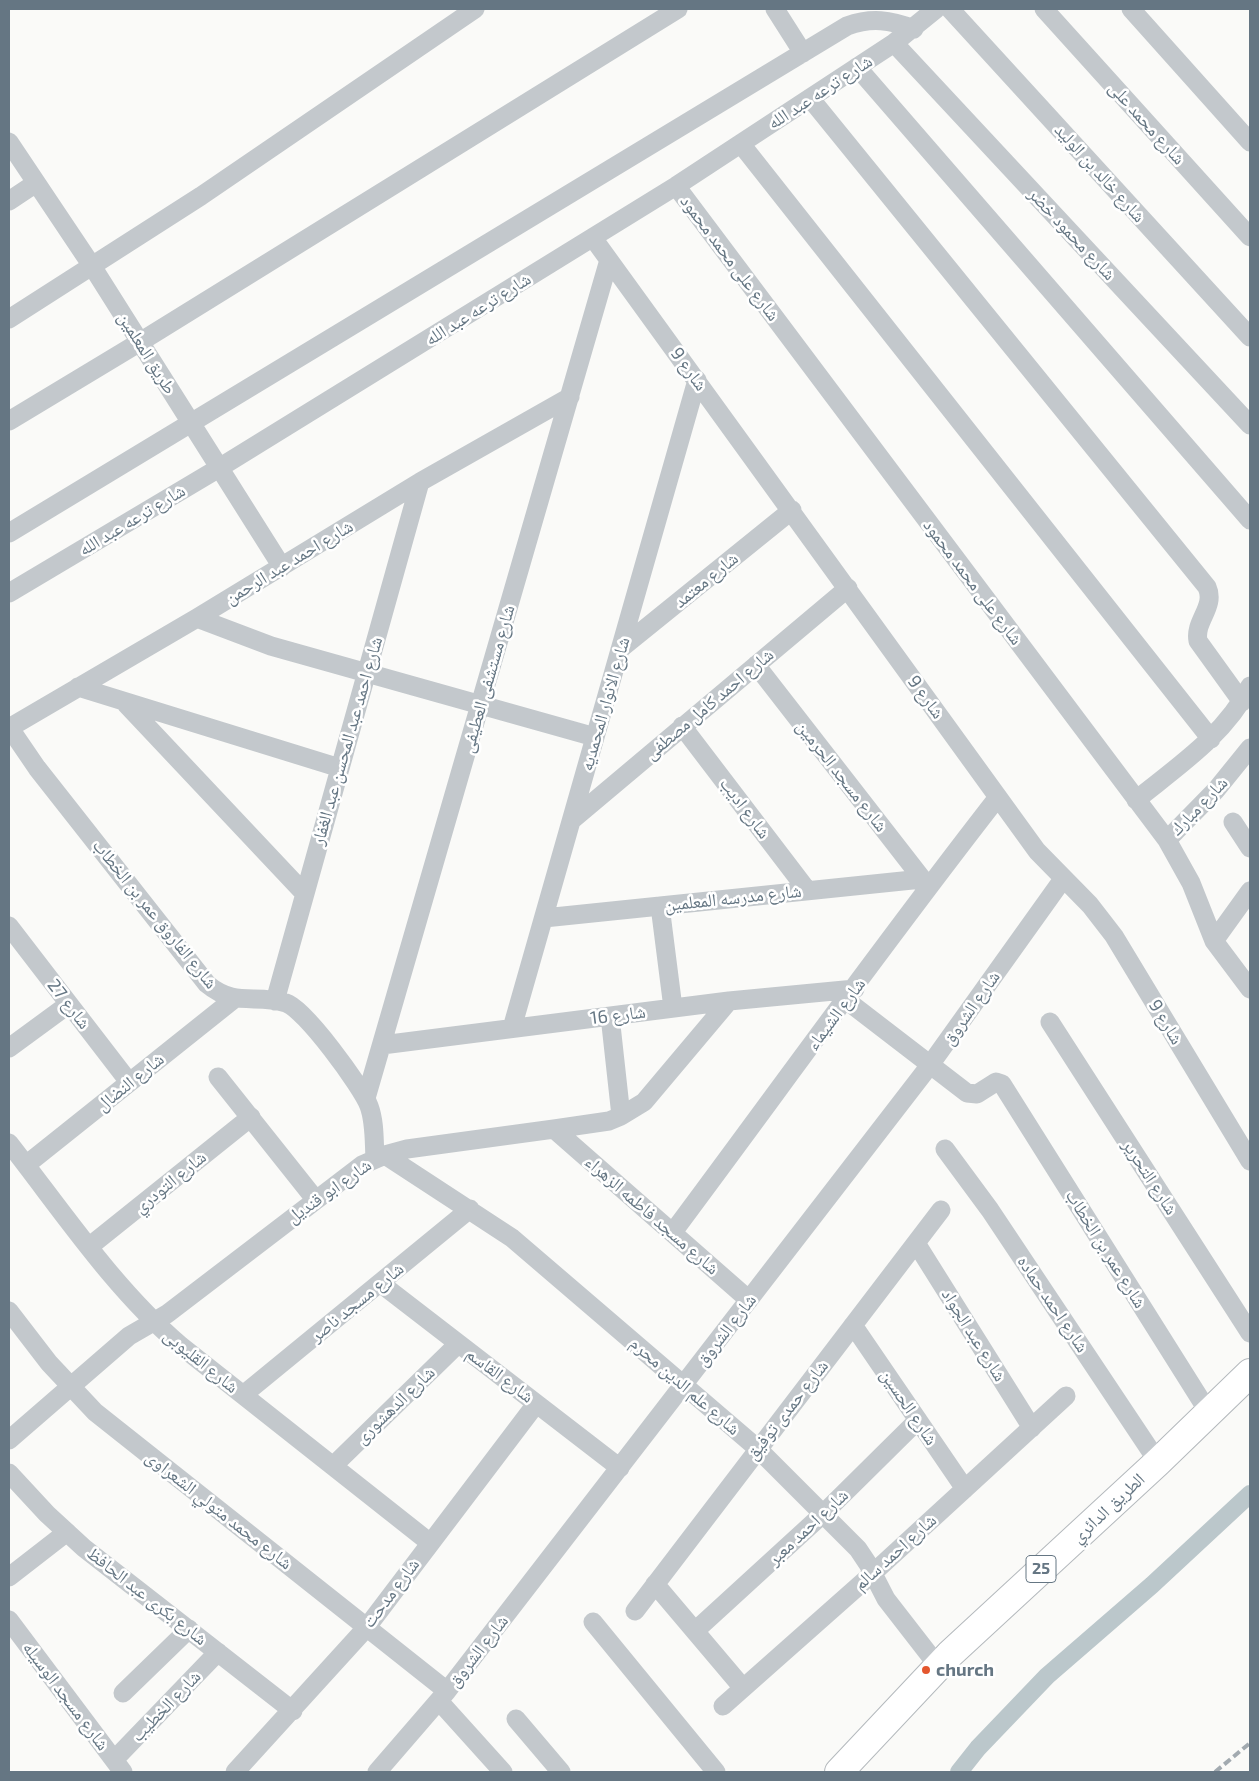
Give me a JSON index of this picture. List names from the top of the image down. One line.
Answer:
{"streets":{"highway":["الطريق الدائري","25"],"street":["شارع ترعه عبد الله","شارع محمد على","شارع خالد بن الوليد","شارع محمود خضر","شارع على محمد محمود","طريق المعلمين","شارع 9","شارع احمد عبد الرحمن","شارع معتمد","شارع مستشفى العطيفى","شارع الانوار المحمديه","شارع احمد كامل مصطفى","شارع احمد عبد المحسن عبد الغفار","شارع مسجد الحرمين","شارع مبارك","شارع اديب","شارع مدرسه المعلمين","شارع الفاروق عمر بن الخطاب","شارع 27","شارع الشروق","شارع الشيماء","شارع 16","شارع النضال","شارع التحرير","شارع التودري","شارع ابو قنديل","شارع مسجد فاطمه الزهراء","شارع عمر بن الخطاب","شارع مسجد ناصر","شارع احمد حماده","شارع عبد الجواد","شارع القليوبى","شارع القاسم","شارع علم الدين محرم","شارع الدهشورى","شارع الحسين","شارع حمدى توفيق","شارع محمد متولي الشعراوى","شارع احمد معبر","شارع احمد سالم","شارع مدحت","شارع بكرى عبد الحافظ","شارع مسجد الوسيله","شارع الخطيب"]},"crossings":[["شارع ترعه عبد الله","شارع محمود خضر"],["شارع ترعه عبد الله","شارع على محمد محمود"],["شارع ترعه عبد الله","طريق المعلمين"],["شارع ترعه عبد الله","شارع 9"],["شارع على محمد محمود","شارع مبارك"],["طريق المعلمين","شارع احمد عبد الرحمن"],["شارع 9","شارع معتمد"],["شارع 9","شارع مستشفى العطيفى"],["شارع 9","شارع الانوار المحمديه"],["شارع 9","شارع احمد كامل مصطفى"],["شارع 9","شارع الشروق"],["شارع 9","شارع الشيماء"],["شارع احمد عبد الرحمن","شارع مستشفى العطيفى"],["شارع احمد عبد الرحمن","شارع احمد عبد المحسن عبد الغفار"],["شارع احمد عبد الرحمن","شارع الفاروق عمر بن الخطاب"],["شارع معتمد","شارع الانوار المحمديه"],["شارع مستشفى العطيفى","شارع الفاروق عمر بن الخطاب"],["شارع مستشفى العطيفى","شارع 16"],["شارع الانوار المحمديه","شارع احمد كامل مصطفى"],["شارع الانوار المحمديه","شارع مدرسه المعلمين"],["شارع الانوار المحمديه","شارع 16"],["شارع احمد كامل مصطفى","شارع مسجد الحرمين"],["شارع احمد كامل مصطفى","شارع اديب"],["شارع احمد عبد المحسن عبد الغفار","شارع الفاروق عمر بن الخطاب"],["شارع مسجد الحرمين","شارع مدرسه المعلمين"],["شارع مسجد الحرمين","شارع الشيماء"],["شارع اديب","شارع مدرسه المعلمين"],["شارع مدرسه المعلمين","شارع الشيماء"],["شارع الفاروق عمر بن الخطاب","شارع النضال"],["شارع الفاروق عمر بن الخطاب","شارع ابو قنديل"],["شارع الفاروق عمر بن الخطاب","شارع علم الدين محرم"],["شارع 27","شارع النضال"],["شارع الشروق","شارع مسجد فاطمه الزهراء"],["شارع الشروق","شارع عمر بن الخطاب"],["شارع الشروق","شارع القاسم"],["شارع الشروق","شارع علم الدين محرم"],["شارع الشروق","شارع محمد متولي الشعراوى"],["شارع الشيماء","شارع 16"],["شارع الشيماء","شارع مسجد فاطمه الزهراء"],["شارع 16","شارع ابو قنديل"],["شارع النضال","شارع القليوبى"],["شارع التودري","شارع القليوبى"],["شارع ابو قنديل","شارع مسجد فاطمه الزهراء"],["شارع ابو قنديل","شارع القليوبى"],["شارع ابو قنديل","شارع علم الدين محرم"],["شارع ابو قنديل","شارع محمد متولي الشعراوى"],["شارع عمر بن الخطاب","الطريق الدائري"],["شارع مسجد ناصر","شارع القليوبى"],["شارع مسجد ناصر","شارع القاسم"],["شارع مسجد ناصر","شارع علم الدين محرم"],["شارع احمد حماده","الطريق الدائري"],["شارع عبد الجواد","شارع حمدى توفيق"],["شارع عبد الجواد","شارع احمد سالم"],["شارع القليوبى","شارع الدهشورى"],["شارع القليوبى","شارع مدحت"],["شارع القاسم","شارع الدهشورى"],["شارع القاسم","شارع مدحت"],["شارع علم الدين محرم","شارع حمدى توفيق"],["شارع علم الدين محرم","الطريق الدائري"],["شارع علم الدين محرم","شارع احمد معبر"],["شارع علم الدين محرم","شارع احمد سالم"],["شارع الحسين","شارع حمدى توفيق"],["شارع الحسين","شارع احمد معبر"],["شارع الحسين","شارع احمد سالم"],["شارع محمد متولي الشعراوى","شارع مدحت"],["شارع مدحت","شارع بكرى عبد الحافظ"],["شارع بكرى عبد الحافظ","شارع الخطيب"],["شارع مسجد الوسيله","شارع الخطيب"]],"places":["church"]}
